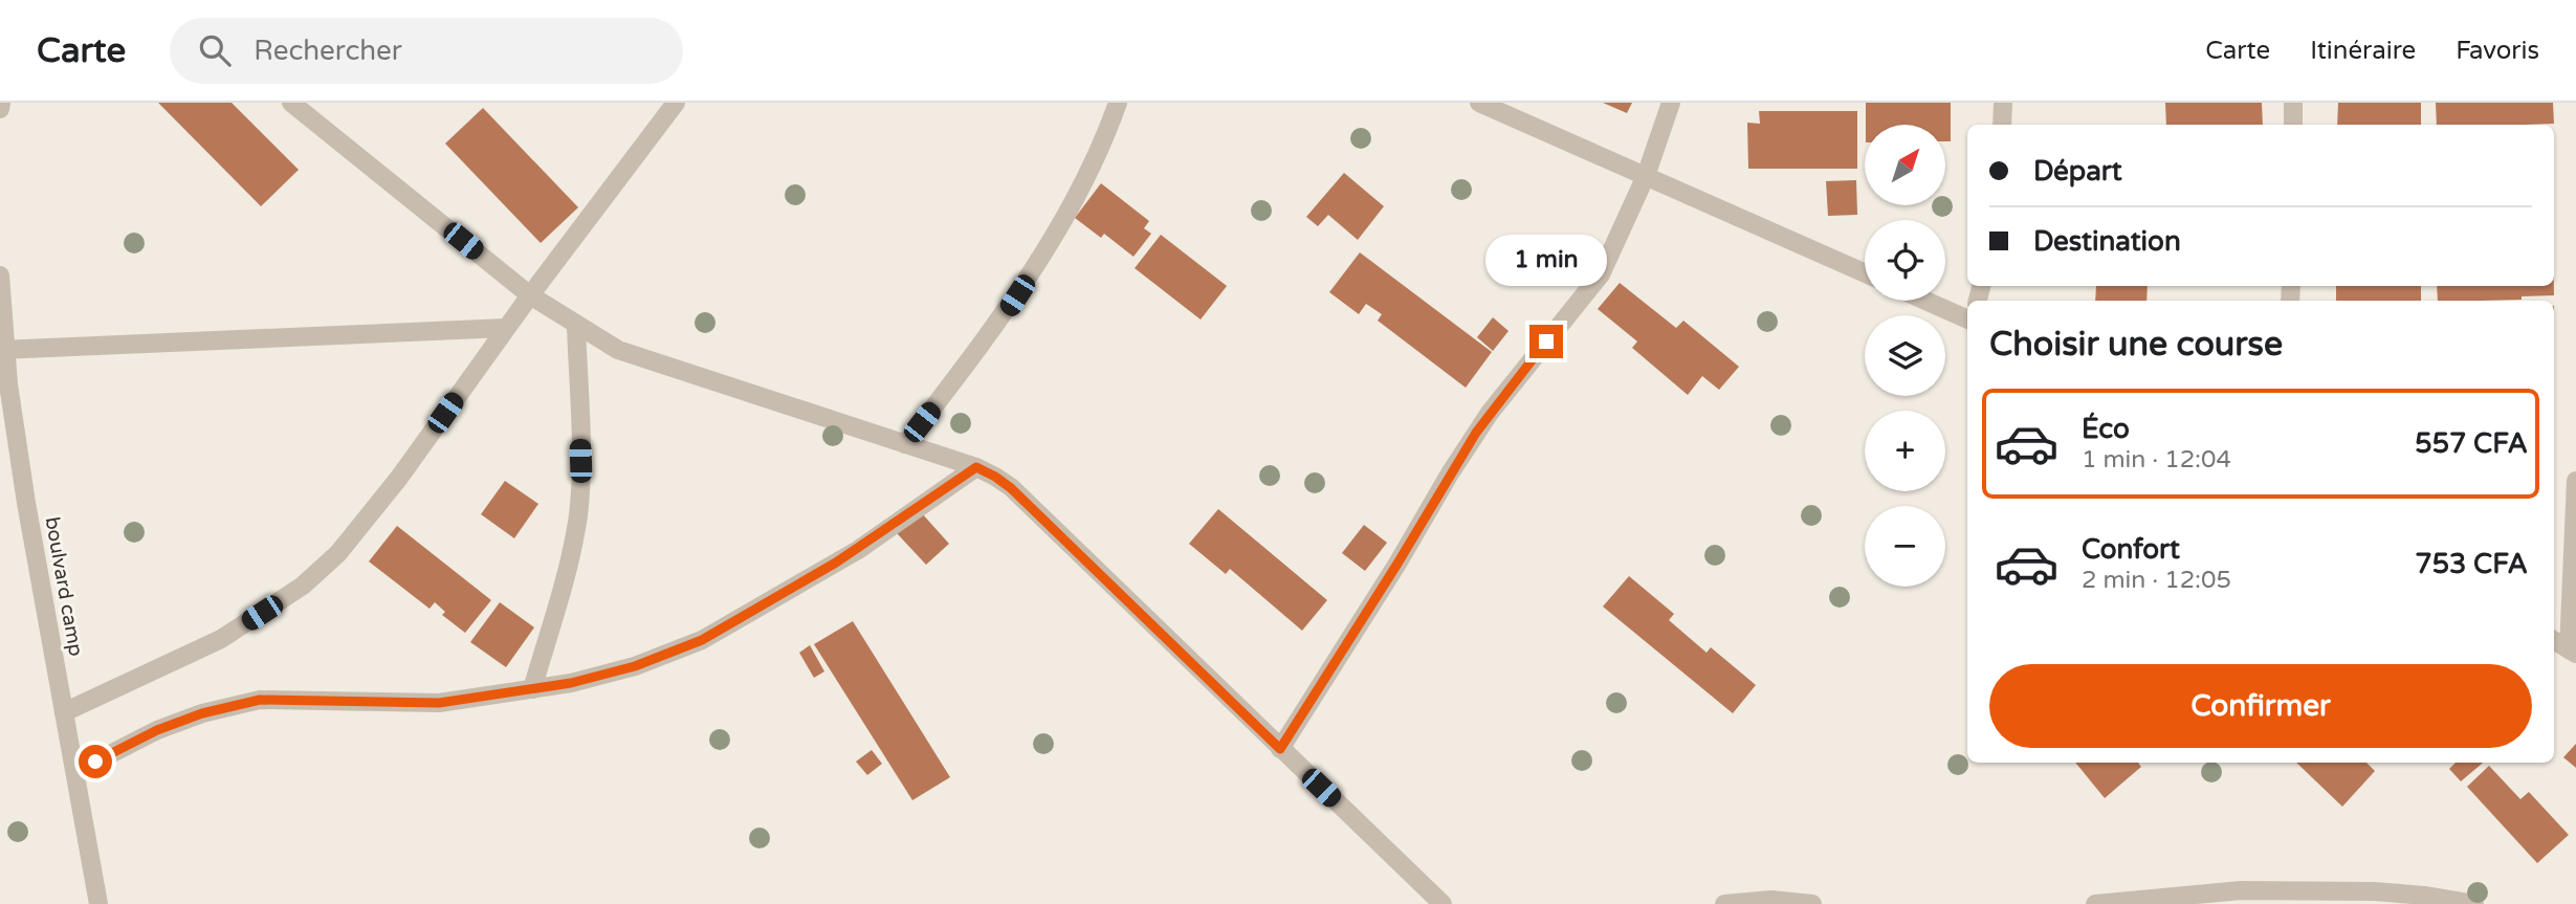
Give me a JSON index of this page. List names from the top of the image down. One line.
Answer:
{"streets":{"street":["boulvard camp"]},"north":"top right","page":{"header":"Carte","search":"Rechercher","nav":["Carte","Itinéraire","Favoris"],"map_buttons":["+","−"],"banner":["Départ","Destination"],"bubble":"1 min","heading":"Choisir une course","list":[{"name":"Éco","note":"1 min · 12:04","value":"557 CFA"},{"name":"Confort","note":"2 min · 12:05","value":"753 CFA"}],"buttons":"Confirmer"}}
